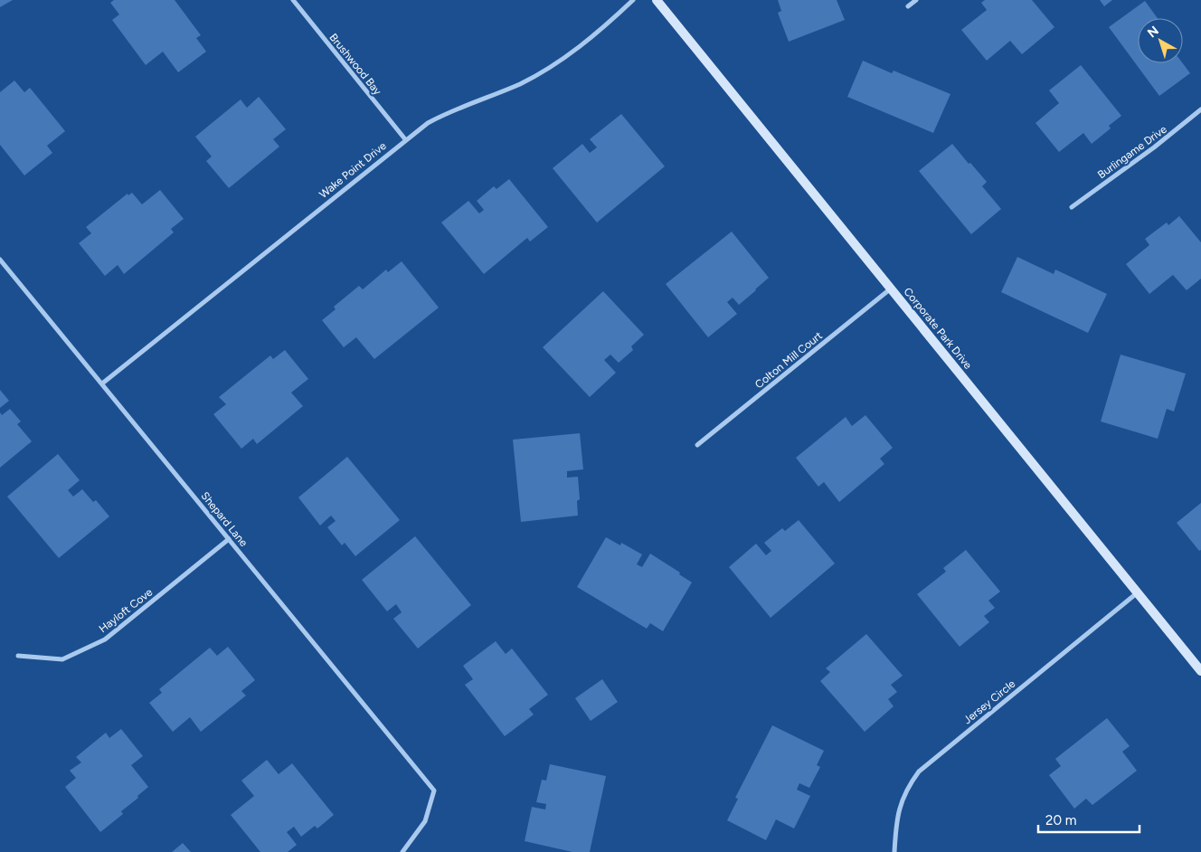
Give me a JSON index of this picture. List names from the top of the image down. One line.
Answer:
{"streets":{"street":["Brushwood Bay","Burlingame Drive","Wake Point Drive","Corporate Park Drive","Colton Mill Court","Shepard Lane","Hayloft Cove","Jersey Circle"]},"crossings":[["Brushwood Bay","Wake Point Drive"],["Wake Point Drive","Shepard Lane"],["Corporate Park Drive","Colton Mill Court"],["Corporate Park Drive","Jersey Circle"],["Shepard Lane","Hayloft Cove"]],"scale_bar":"20 m","north":"top left"}
